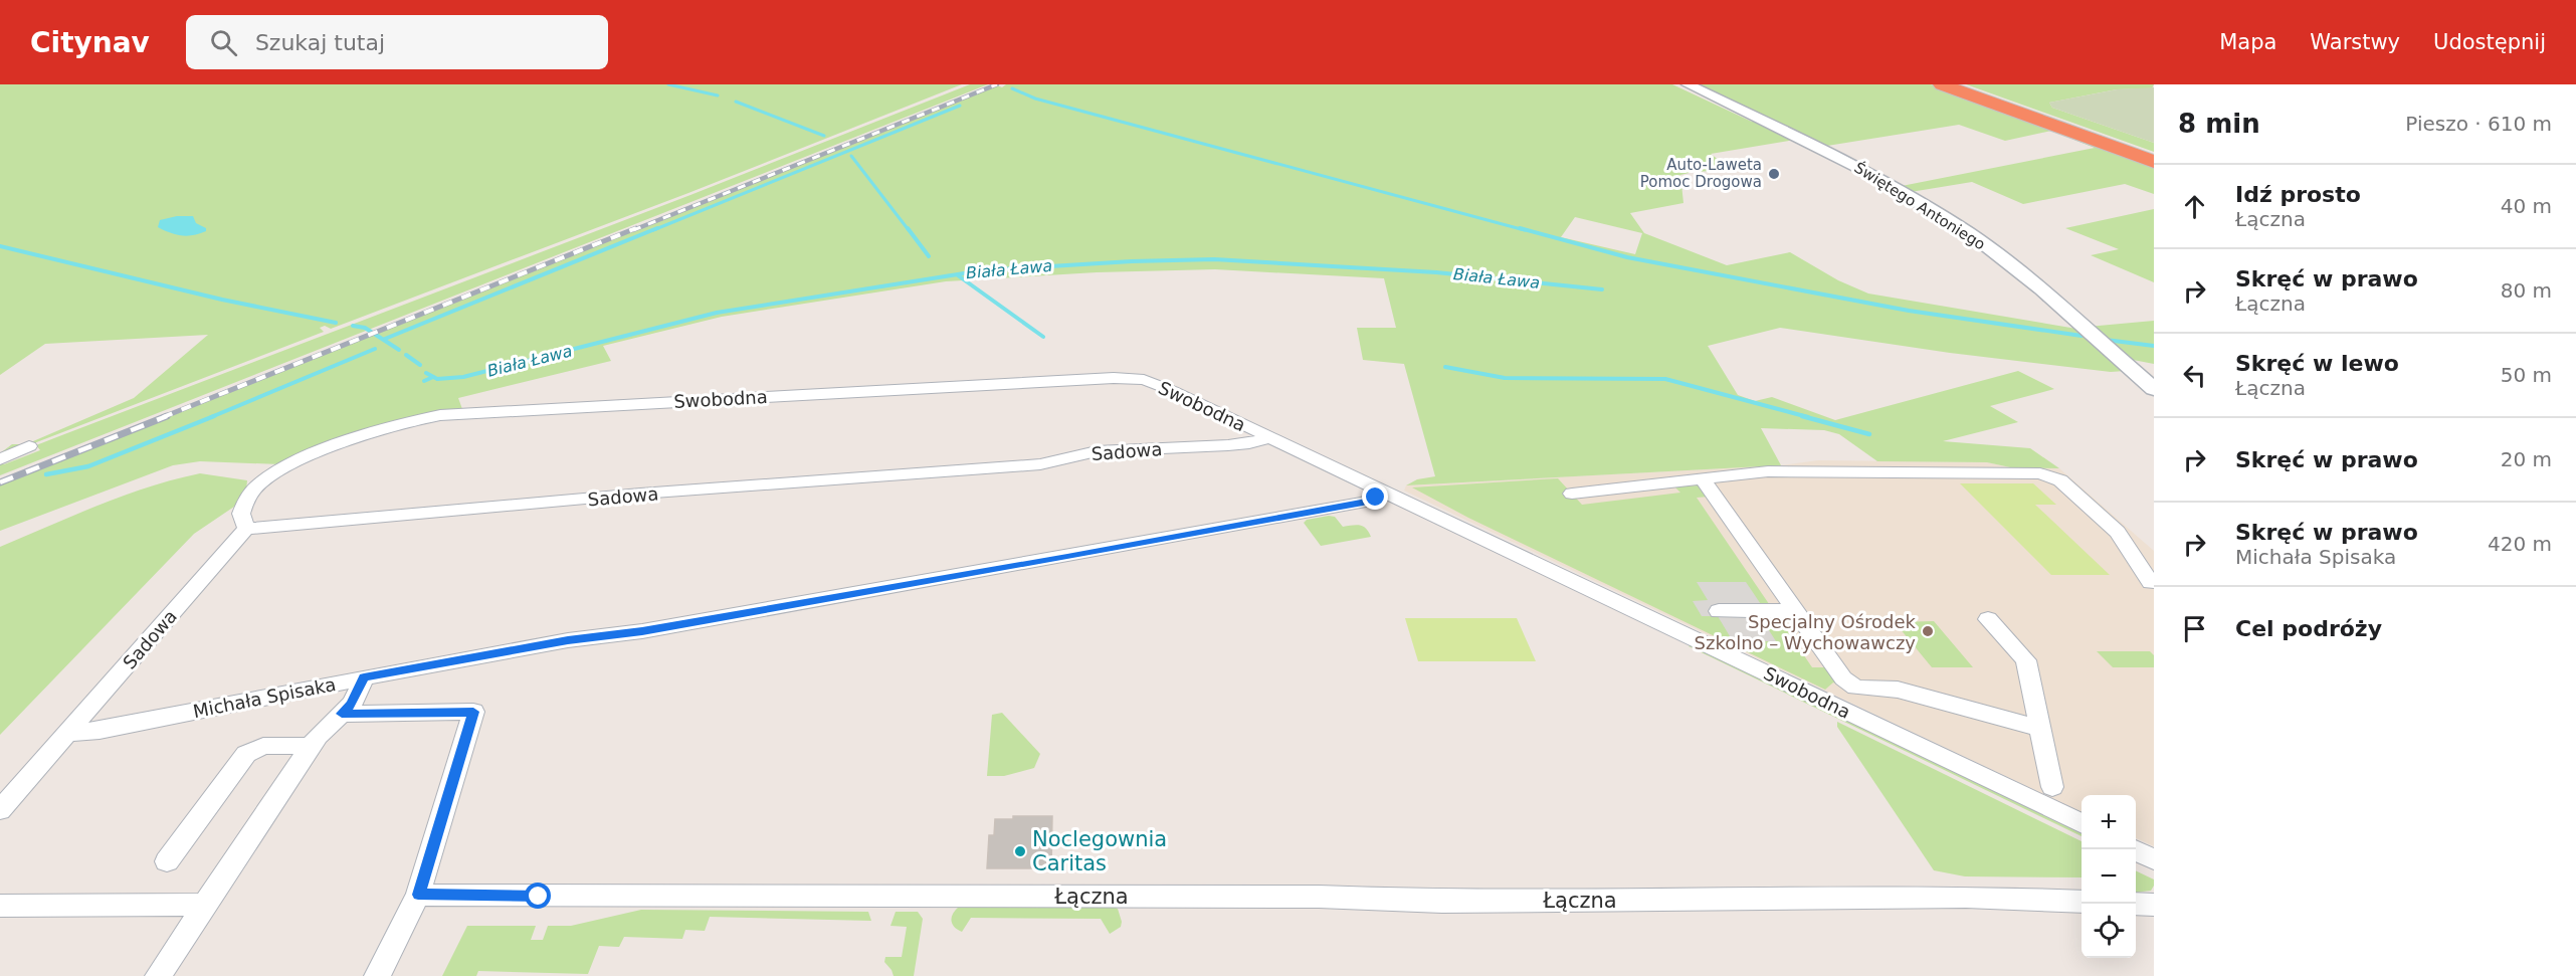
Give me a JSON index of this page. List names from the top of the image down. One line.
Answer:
{"streets":{"street":["Świętego Antoniego","Swobodna","Sadowa","Michała Spisaka","Łączna"]},"crossings":[["Swobodna","Sadowa"],["Swobodna","Michała Spisaka"],["Sadowa","Michała Spisaka"]],"water":["Biała Ława"],"places":["Auto-Laweta Pomoc Drogowa","Specjalny Ośrodek Szkolno – Wychowawczy","Noclegownia Caritas"],"page":{"header":"Citynav","search":"Szukaj tutaj","nav":["Mapa","Warstwy","Udostępnij"],"heading":["8 min","Pieszo · 610 m"],"list":[["Idź prosto","Łączna","40 m"],["Skręć w prawo","Łączna","80 m"],["Skręć w lewo","Łączna","50 m"],["Skręć w prawo","20 m"],["Skręć w prawo","Michała Spisaka","420 m"],"Cel podróży"],"map_buttons":["+","−"]}}
